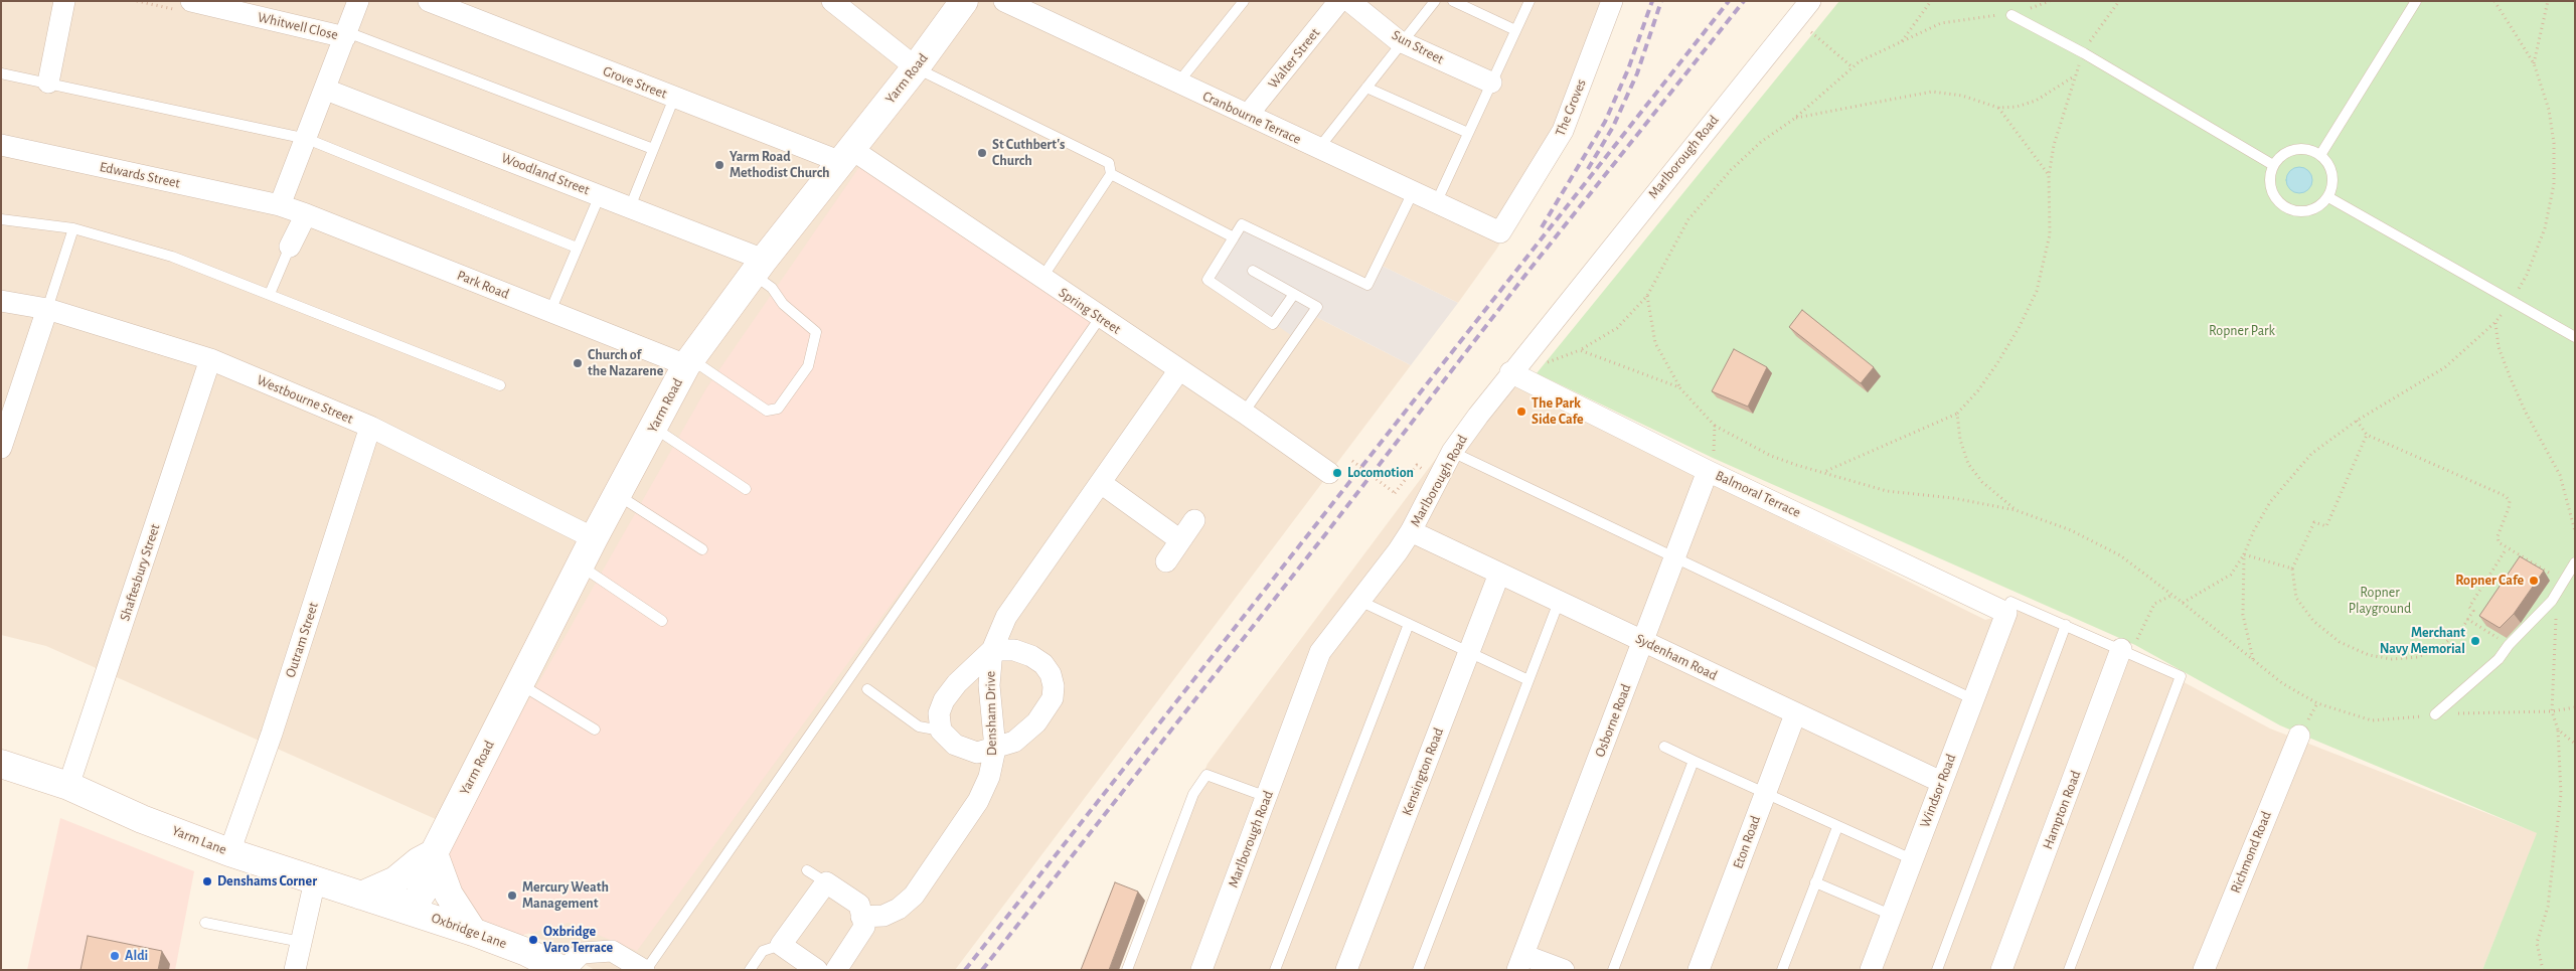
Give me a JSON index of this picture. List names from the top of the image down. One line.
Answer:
{"streets":{"street":["Whitwell Close","Sun Street","Walter Street","Yarm Road","Grove Street","The Groves","Cranbourne Terrace","Marlborough Road","Woodland Street","Edwards Street","Park Road","Spring Street","Westbourne Street","Balmoral Terrace","Shaftesbury Street","Outram Street","Sydenham Road","Densham Drive","Osborne Road","Kensington Road","Windsor Road","Hampton Road","Yarm Lane","Eton Road","Richmond Road","Oxbridge Lane"]},"crossings":[["Walter Street","Cranbourne Terrace"],["Yarm Road","Grove Street"],["Yarm Road","Woodland Street"],["Yarm Road","Park Road"],["Yarm Road","Spring Street"],["Yarm Road","Westbourne Street"],["Yarm Road","Yarm Lane"],["Yarm Road","Oxbridge Lane"],["Grove Street","Spring Street"],["The Groves","Cranbourne Terrace"],["Marlborough Road","Balmoral Terrace"],["Marlborough Road","Sydenham Road"],["Edwards Street","Park Road"],["Spring Street","Densham Drive"],["Westbourne Street","Shaftesbury Street"],["Westbourne Street","Outram Street"],["Balmoral Terrace","Osborne Road"],["Balmoral Terrace","Windsor Road"],["Shaftesbury Street","Yarm Lane"],["Outram Street","Yarm Lane"],["Sydenham Road","Osborne Road"],["Sydenham Road","Kensington Road"],["Sydenham Road","Windsor Road"],["Sydenham Road","Eton Road"],["Yarm Lane","Oxbridge Lane"]],"parks":["Ropner Park","Ropner Playground"],"places":["St Cuthbert's Church","Yarm Road Methodist Church","Church of the Nazarene","The Park Side Cafe","Locomotion","Ropner Cafe","Merchant Navy Memorial","Denshams Corner","Mercury Weath Management","Oxbridge Varo Terrace","Aldi"]}
